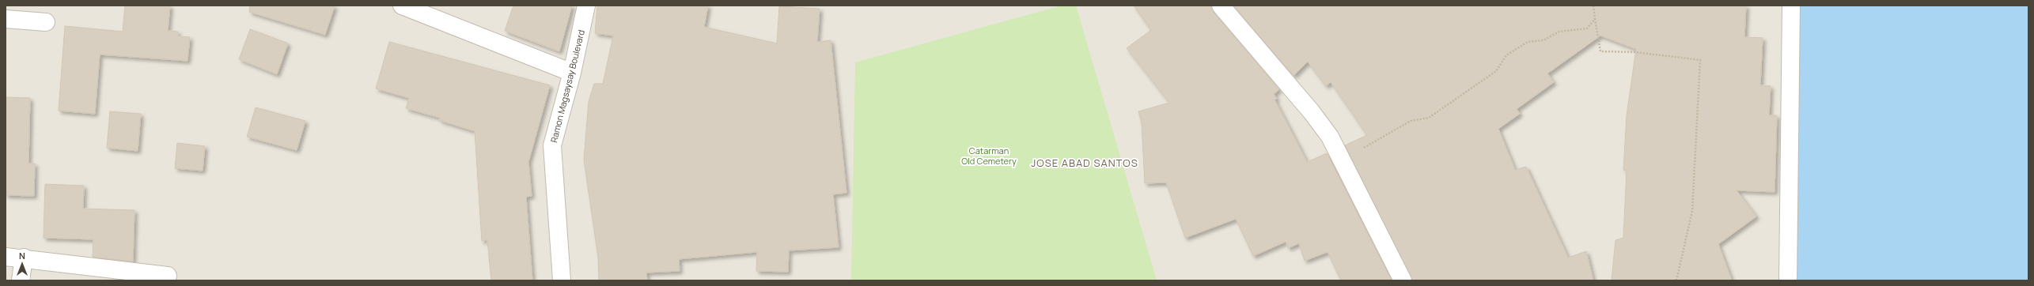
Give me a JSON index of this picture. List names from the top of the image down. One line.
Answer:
{"streets":{"street":["Ramon Magsaysay Boulevard"]},"districts":["JOSE ABAD SANTOS"],"parks":["Catarman Old Cemetery"],"north":"top"}
